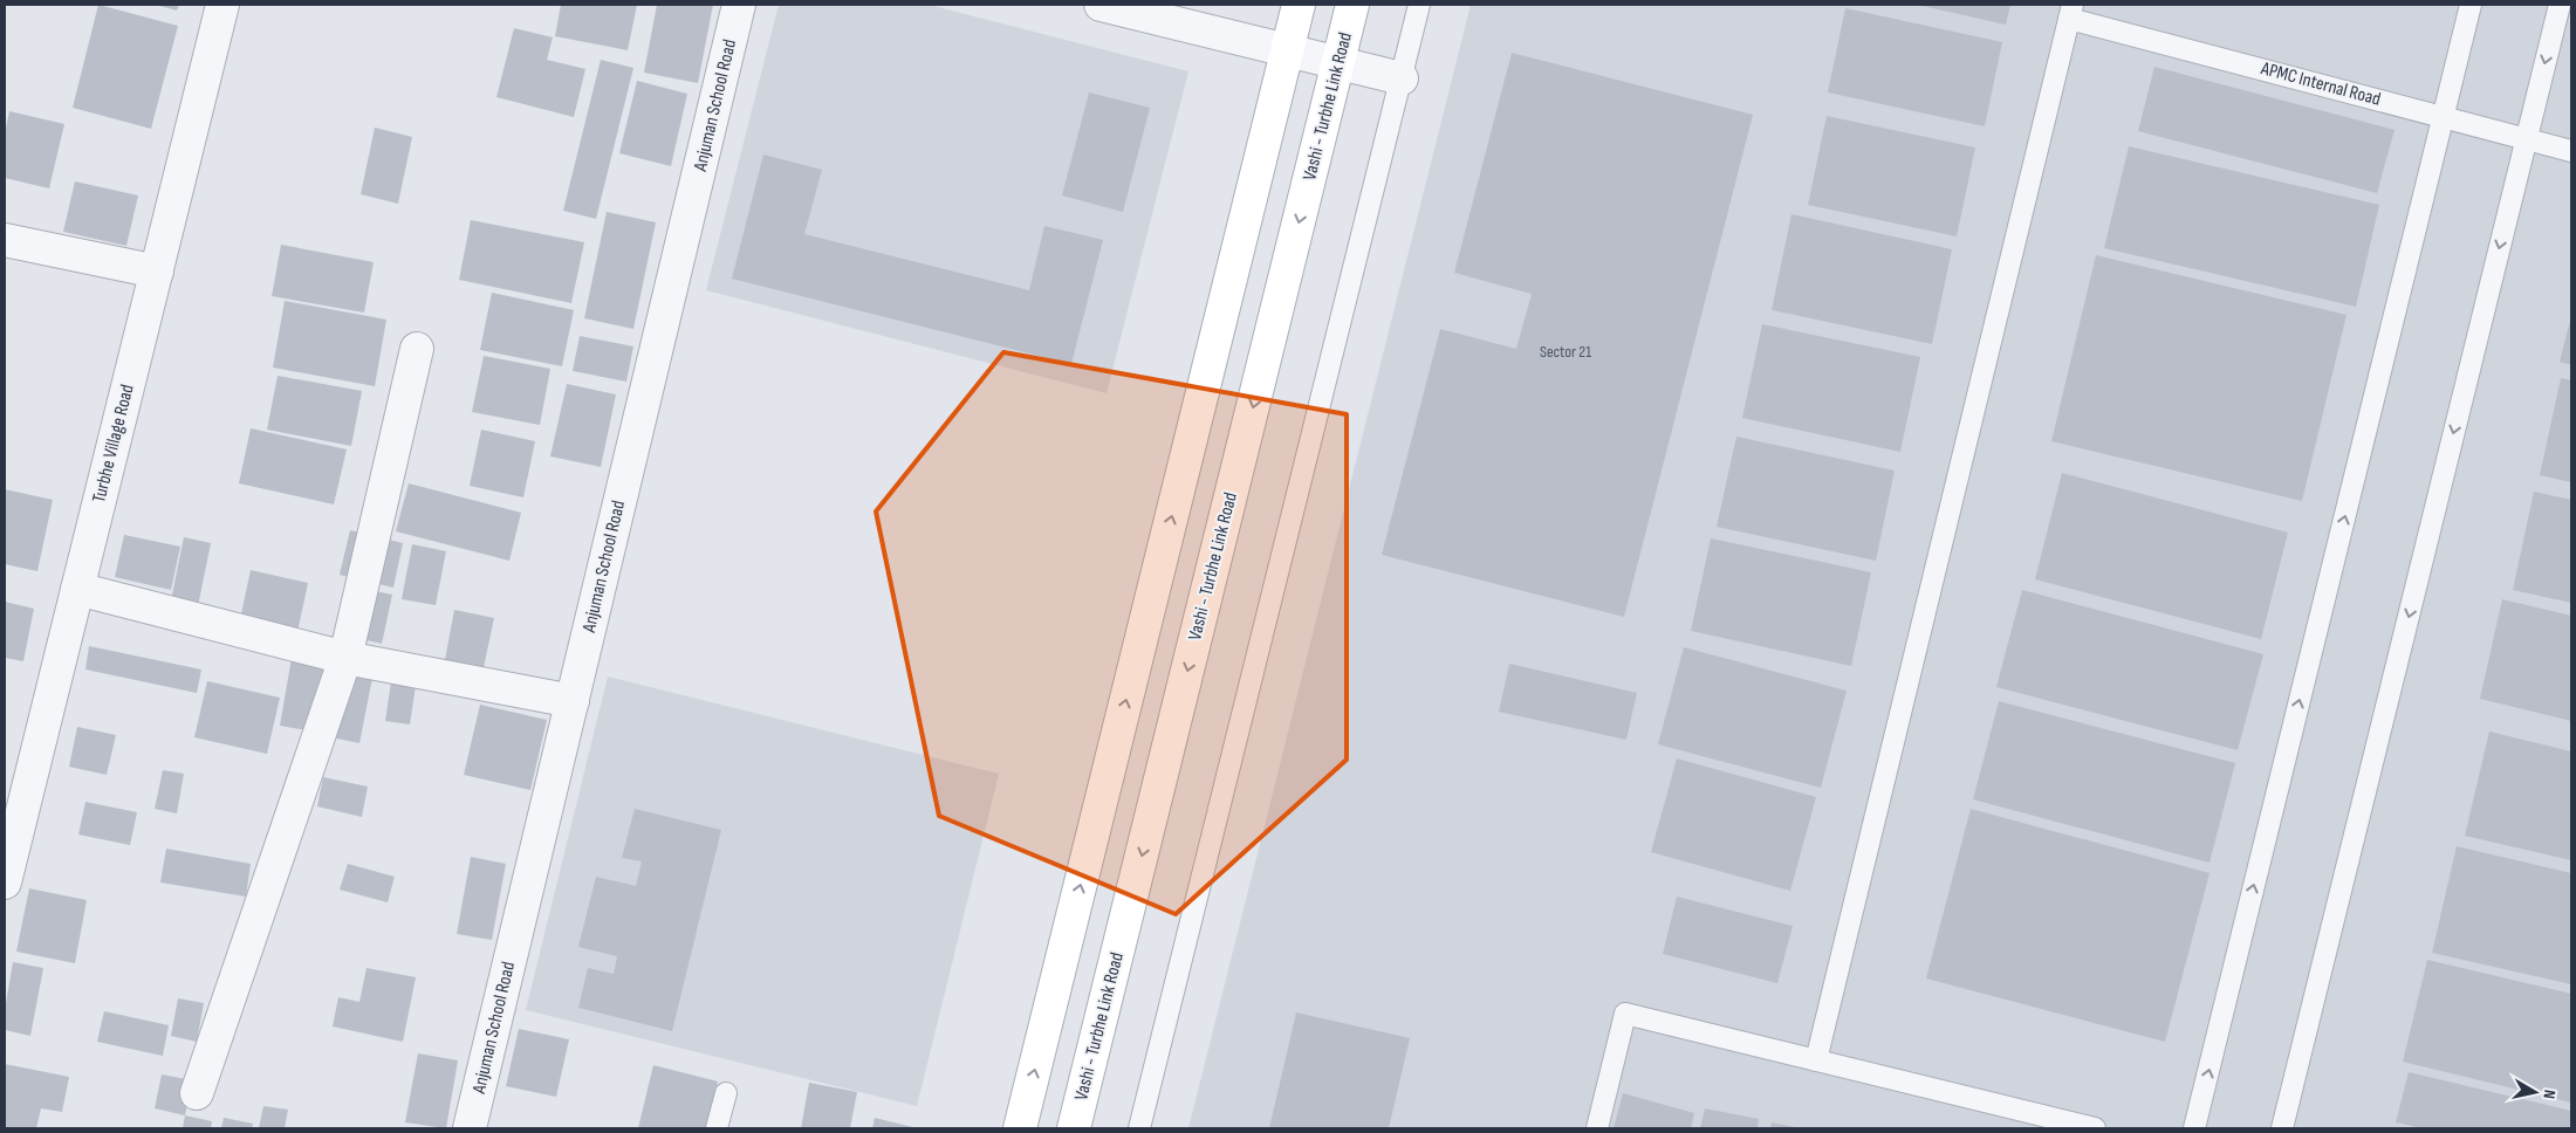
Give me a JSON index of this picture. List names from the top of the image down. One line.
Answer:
{"streets":{"main road":["Vashi - Turbhe Link Road"],"street":["Anjuman School Road","Turbhe Village Road"],"lane":["APMC Internal Road"]},"house_numbers":["Sector 21"],"north":"right"}
